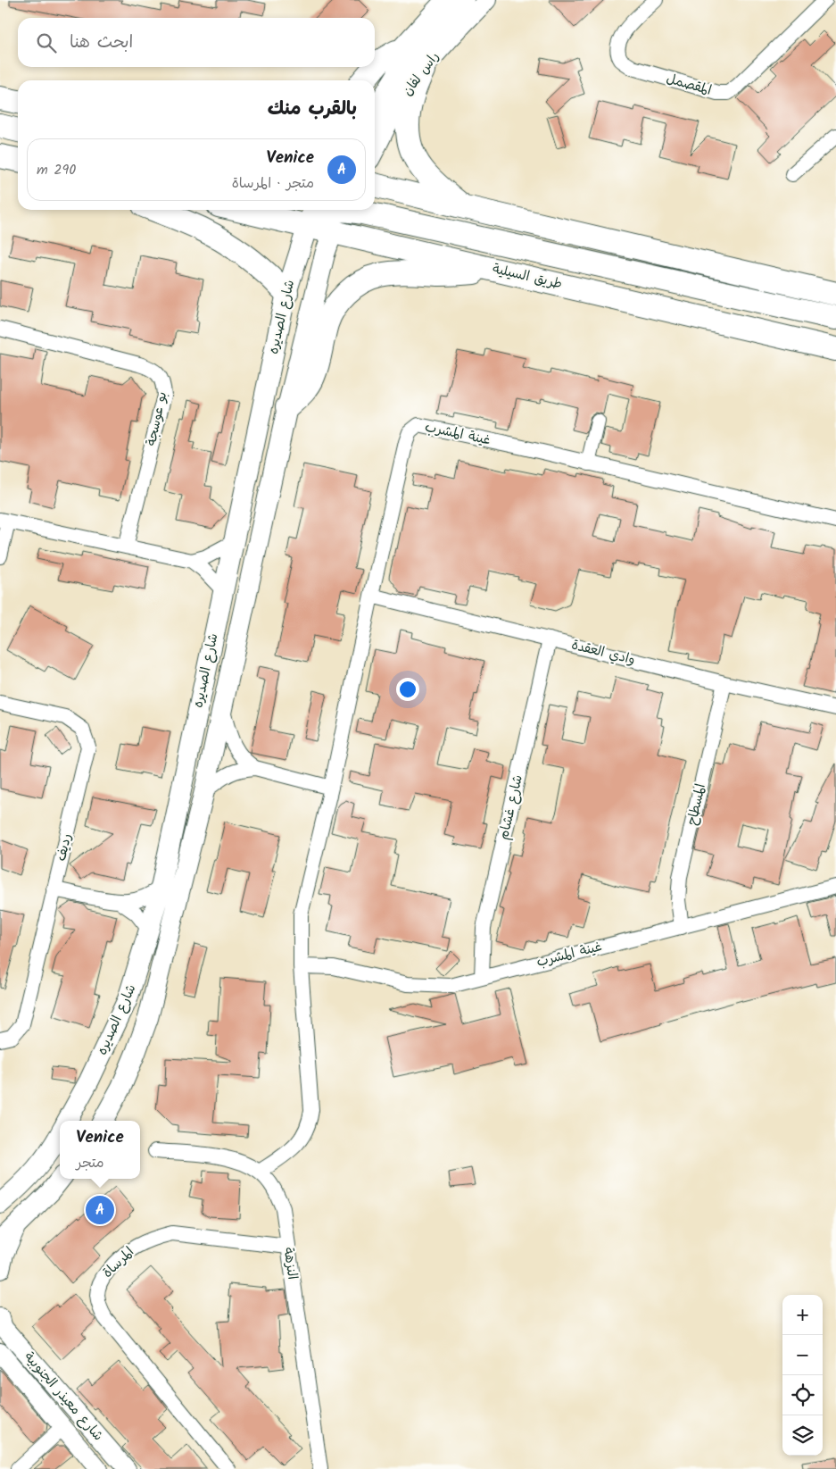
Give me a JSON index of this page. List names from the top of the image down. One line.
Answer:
{"streets":{"main road":["طريق السيلية","شارع الصديره"],"street":["راس لفان","المقصمل","بو عوسجة","غينة المشرب","وادي العقدة","المسطاح","شارع غشام","رديف","المرساة","النزهة","شارع معيذر الجنوبية"]},"crossings":[["طريق السيلية","شارع الصديره"],["غينة المشرب","وادي العقدة"],["غينة المشرب","المسطاح"],["غينة المشرب","شارع غشام"],["غينة المشرب","النزهة"],["وادي العقدة","المسطاح"],["وادي العقدة","شارع غشام"],["المرساة","النزهة"]],"page":{"search":"ابحث هنا","heading":"بالقرب منك","list":[{"mark":"A","name":"Venice","note":"متجر · المرساة","value":"290 m"}],"popup":["Venice","متجر"],"pins":"A","map_buttons":["+","−"]}}
